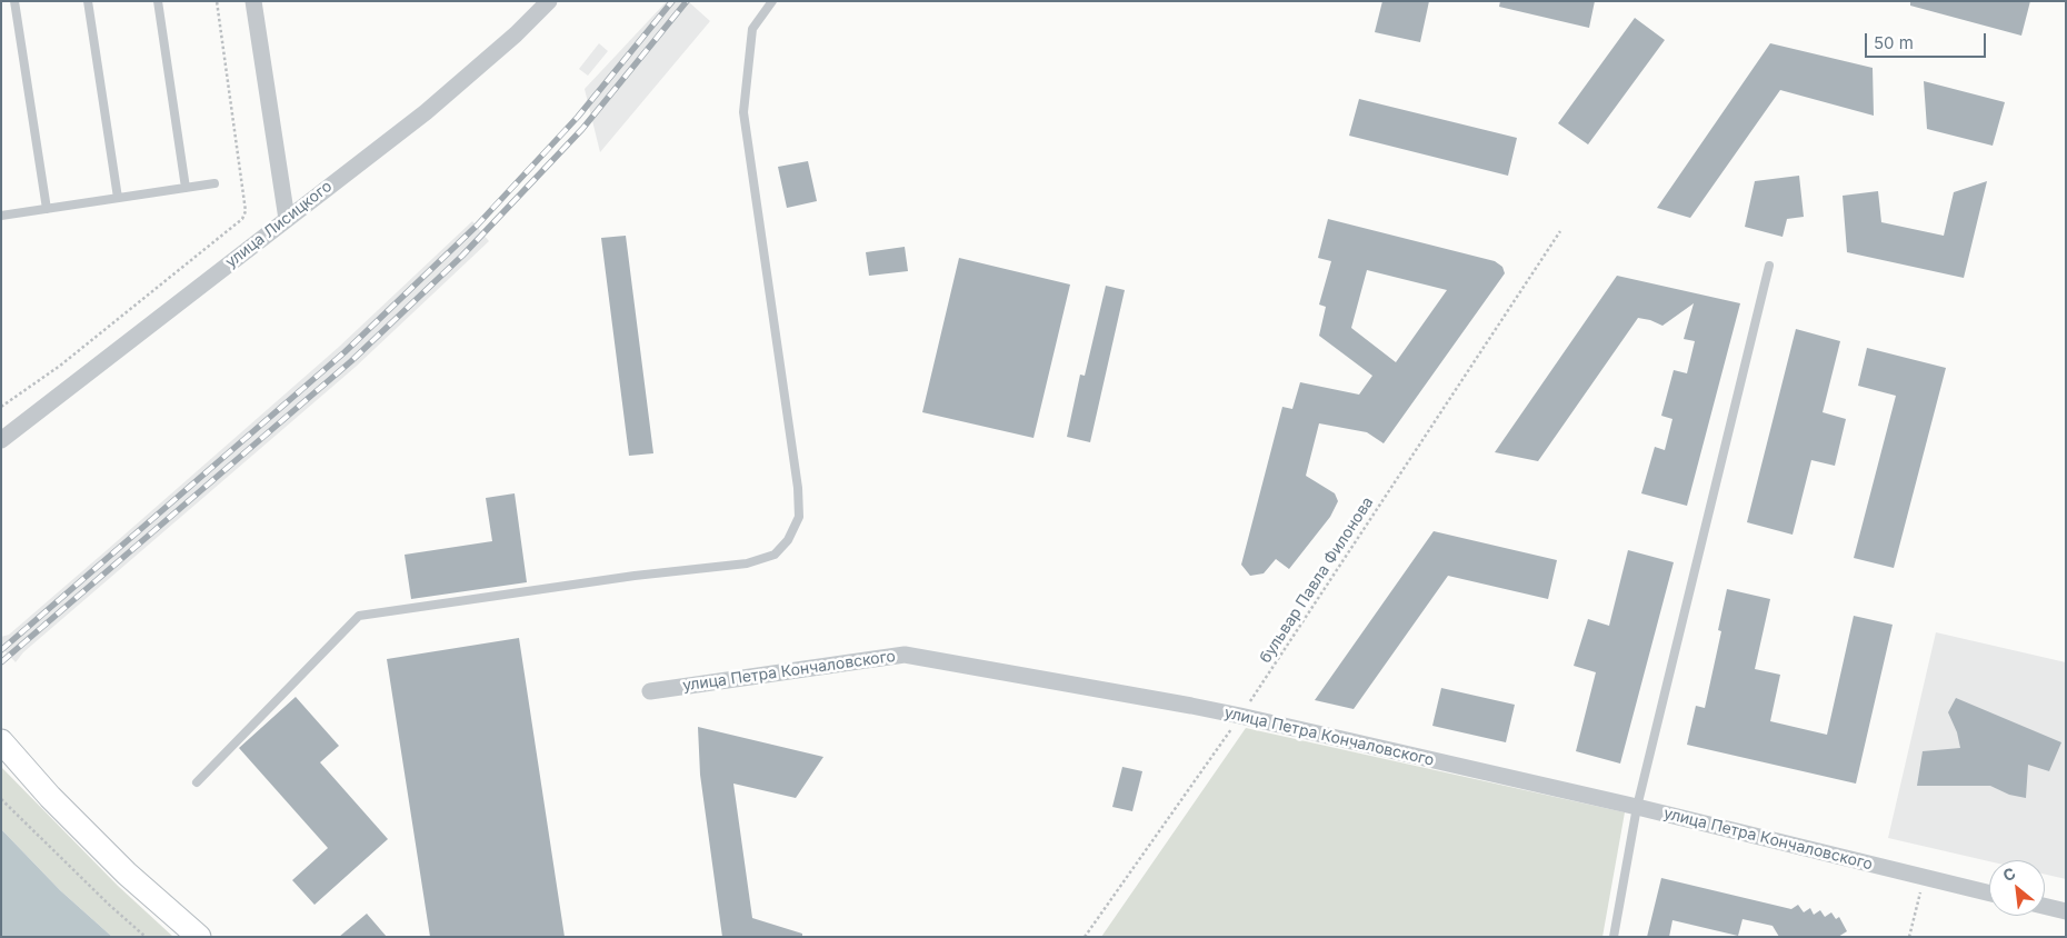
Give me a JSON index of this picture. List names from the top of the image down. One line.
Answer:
{"streets":{"street":["улица Лисицкого","улица Петра Кончаловского"],"path":["бульвар Павла Филонова"]},"crossings":[["бульвар Павла Филонова","улица Петра Кончаловского"]],"scale_bar":"50 m","north":"top left"}
